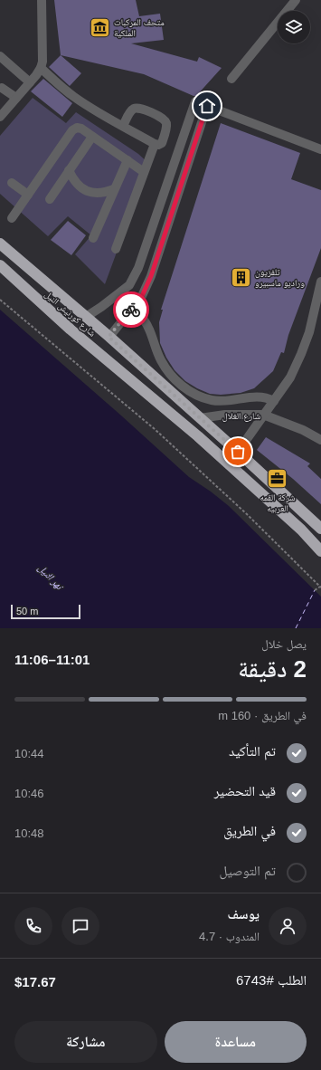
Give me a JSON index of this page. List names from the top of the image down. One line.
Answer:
{"streets":{"highway":["شارع كورنيش النيل"],"street":["شارع الغلال"]},"crossings":[["شارع كورنيش النيل","شارع الغلال"]],"water":["نهر النيل"],"places":{"museum":["متحف المركبات الملكية"],"building":["تلفزيون وراديو ماسبيرو"],"office":["شركة القمه العربيه"]},"scale_bar":"50 m","page":{"scale":"50 m","heading":["2 دقيقة","يصل خلال","11:01–11:06"],"panel":["يوسف","المندوب · 4.7","الطلب #6743","$17.67"],"bar":"في الطريق · 160 m","list":[["تم التأكيد","10:44"],["قيد التحضير","10:46"],["في الطريق","10:48"],"تم التوصيل"],"buttons":["مساعدة","مشاركة"]}}
